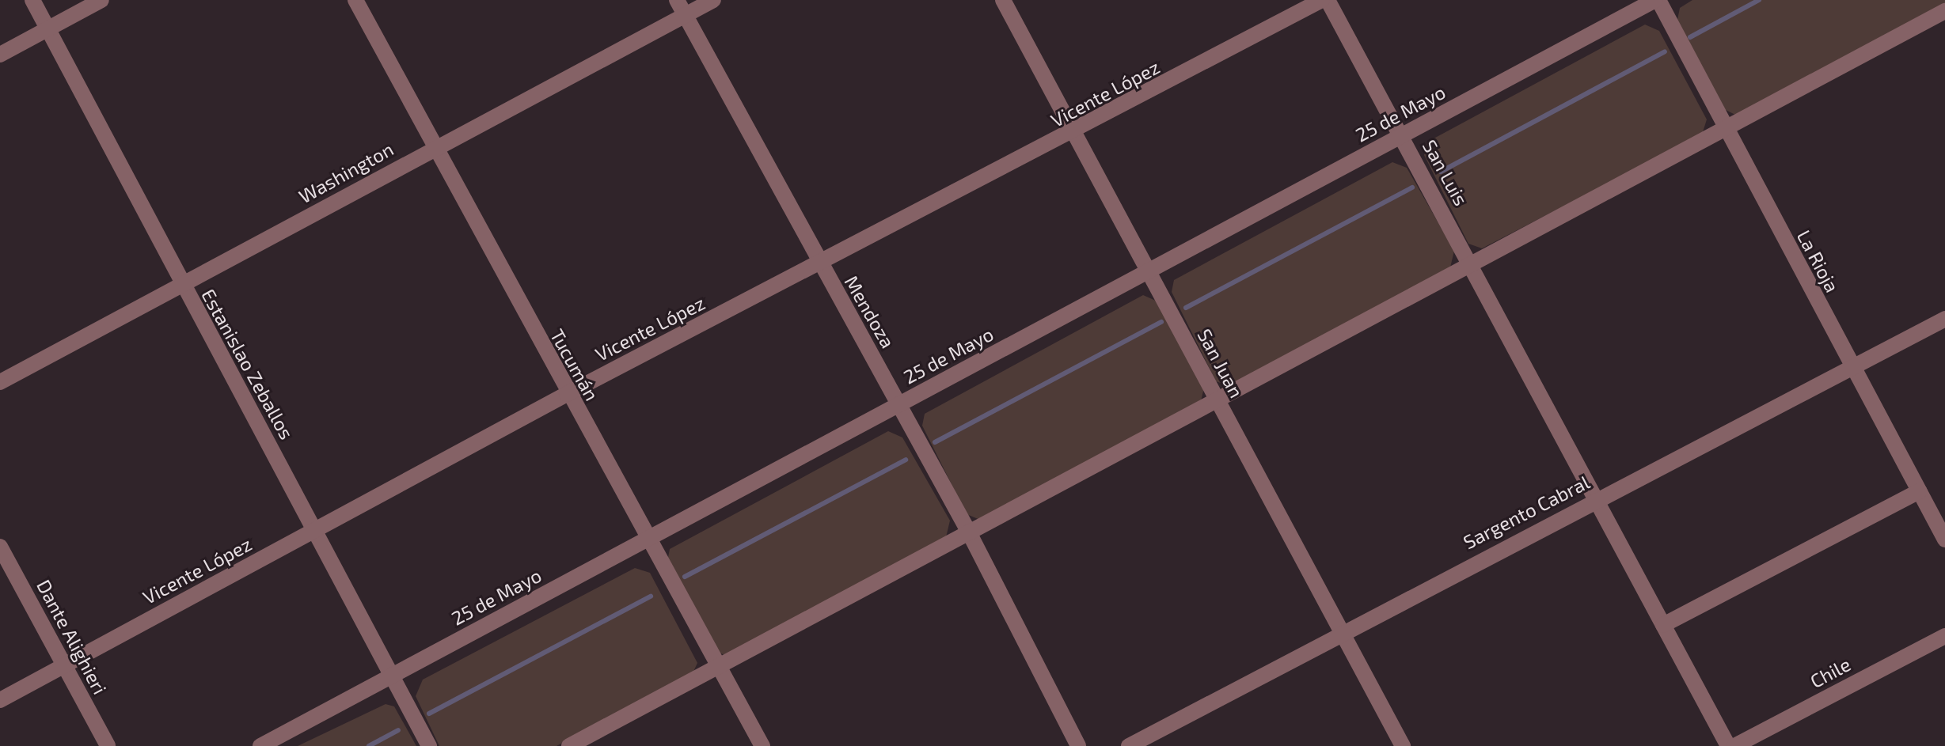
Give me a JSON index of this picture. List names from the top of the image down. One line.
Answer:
{"streets":{"street":["Vicente López","25 de Mayo","Washington","San Luis","La Rioja","Mendoza","San Juan","Estanislao Zeballos","Tucumán","Sargento Cabral","Dante Alighieri","Chile"]},"crossings":[["Vicente López","Mendoza"],["Vicente López","San Juan"],["Vicente López","Estanislao Zeballos"],["Vicente López","Tucumán"],["Vicente López","Dante Alighieri"],["25 de Mayo","San Luis"],["25 de Mayo","La Rioja"],["25 de Mayo","Mendoza"],["25 de Mayo","San Juan"],["25 de Mayo","Estanislao Zeballos"],["25 de Mayo","Tucumán"],["Washington","Mendoza"],["Washington","Estanislao Zeballos"],["Washington","Tucumán"],["San Luis","Sargento Cabral"],["La Rioja","Sargento Cabral"],["San Juan","Sargento Cabral"]]}
